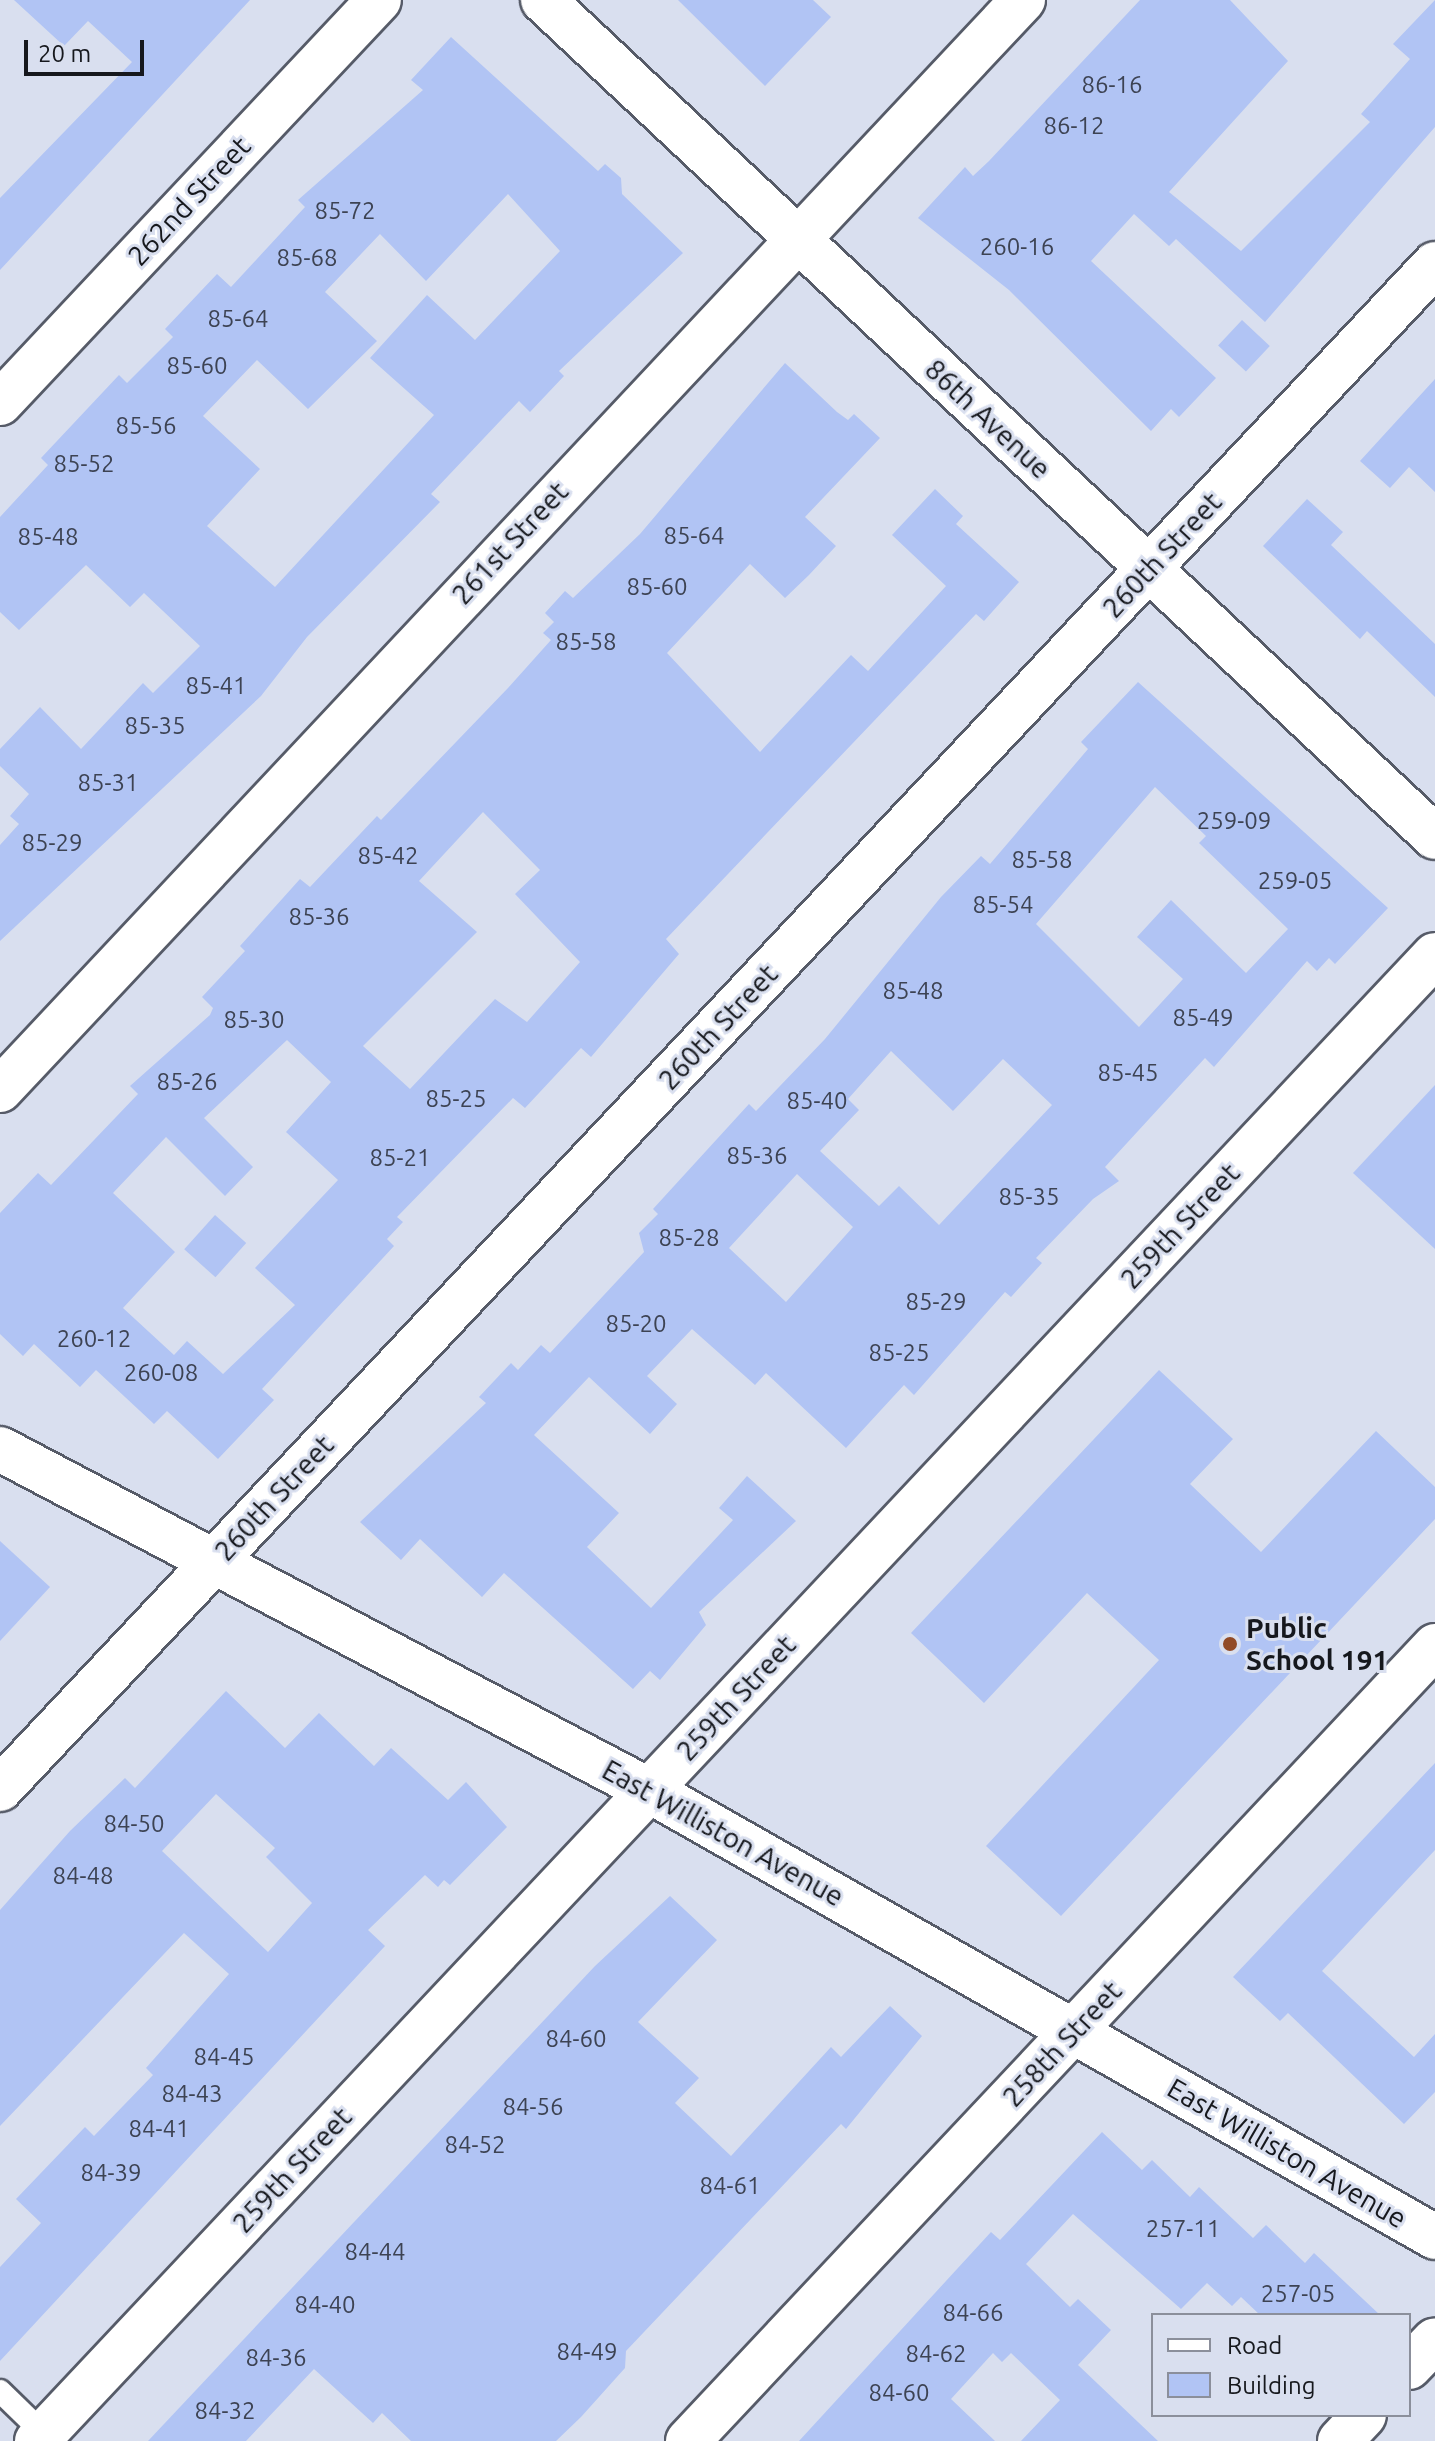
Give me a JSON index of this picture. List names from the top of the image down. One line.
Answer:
{"streets":{"street":["262nd Street","86th Avenue","261st Street","260th Street","259th Street","East Williston Avenue","258th Street"]},"crossings":[["86th Avenue","261st Street"],["86th Avenue","260th Street"],["260th Street","East Williston Avenue"],["259th Street","East Williston Avenue"],["East Williston Avenue","258th Street"]],"places":["Public School 191"],"house_numbers":["86-16","86-12","85-72","260-16","85-68","85-64","85-60","85-56","85-52","85-64","85-48","85-60","85-58","85-41","85-35","85-31","259-09","85-29","85-42","85-58","259-05","85-54","85-36","85-48","85-49","85-30","85-45","85-26","85-25","85-40","85-36","85-21","85-35","85-28","85-29","85-20","260-12","85-25","260-08","84-50","84-48","84-60","84-45","84-43","84-56","84-41","84-52","84-39","84-61","257-11","84-44","257-05","84-40","84-66","84-49","84-62","84-36","84-60","84-32"],"legend":["Road","Building"],"scale_bar":"20 m"}
